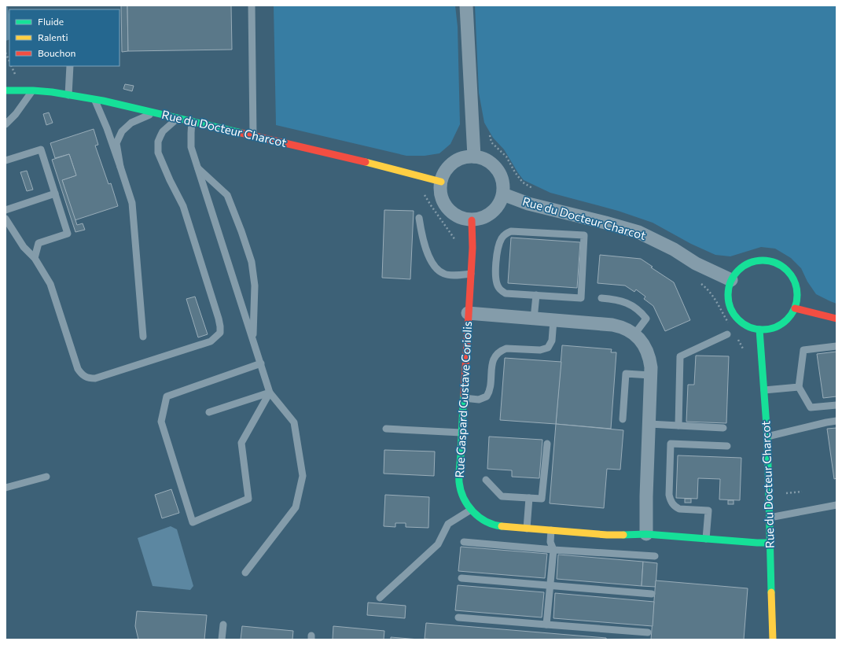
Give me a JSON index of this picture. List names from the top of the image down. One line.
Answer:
{"streets":{"street":["Rue du Docteur Charcot","Rue Gaspard Gustave Coriolis"]},"crossings":[["Rue du Docteur Charcot","Rue Gaspard Gustave Coriolis"]],"legend":["Fluide","Ralenti","Bouchon"]}
